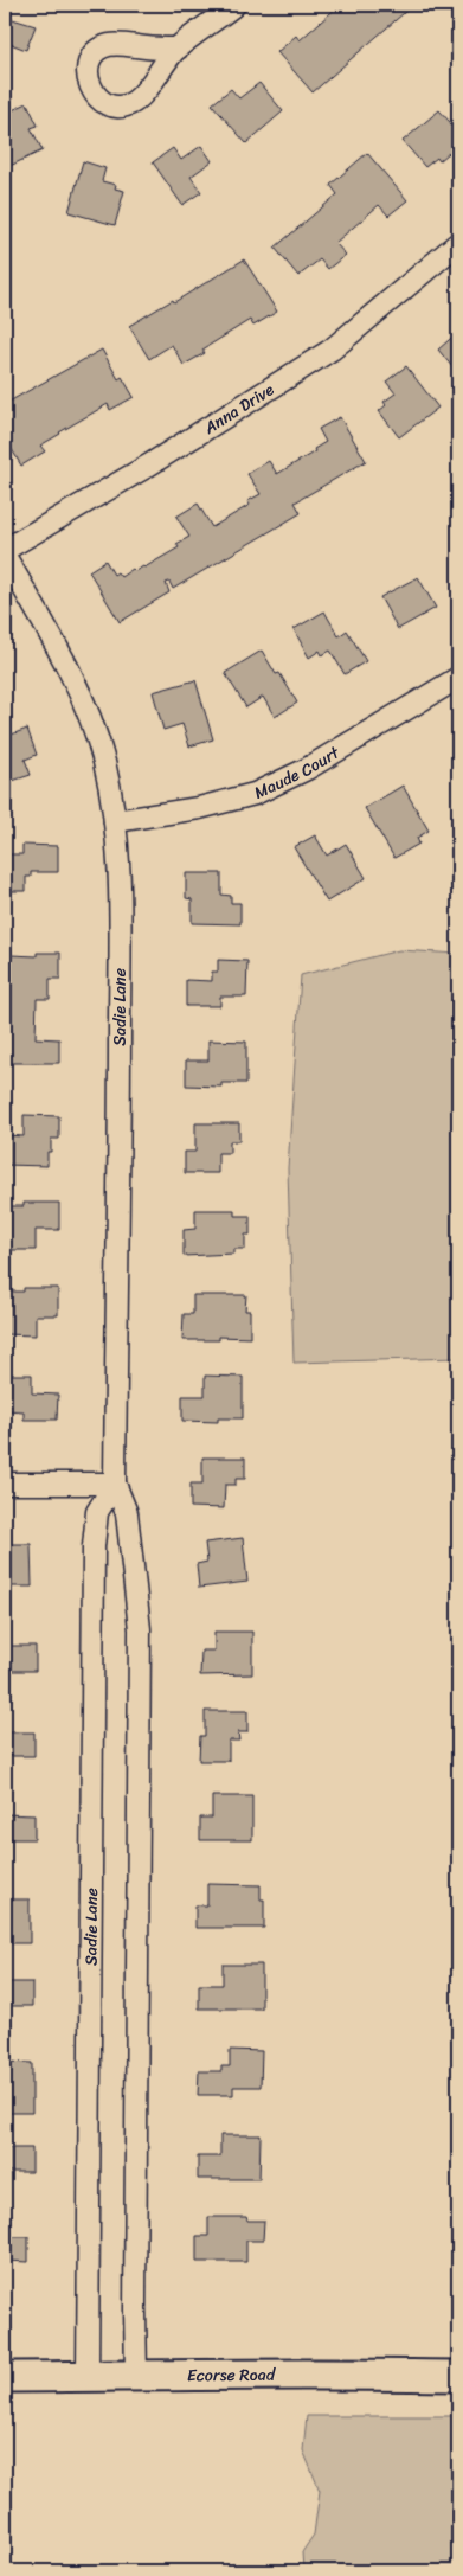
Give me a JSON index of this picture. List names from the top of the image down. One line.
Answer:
{"streets":{"main road":["Ecorse Road"],"street":["Anna Drive","Maude Court","Sadie Lane"]},"crossings":[["Maude Court","Sadie Lane"],["Sadie Lane","Ecorse Road"]]}
